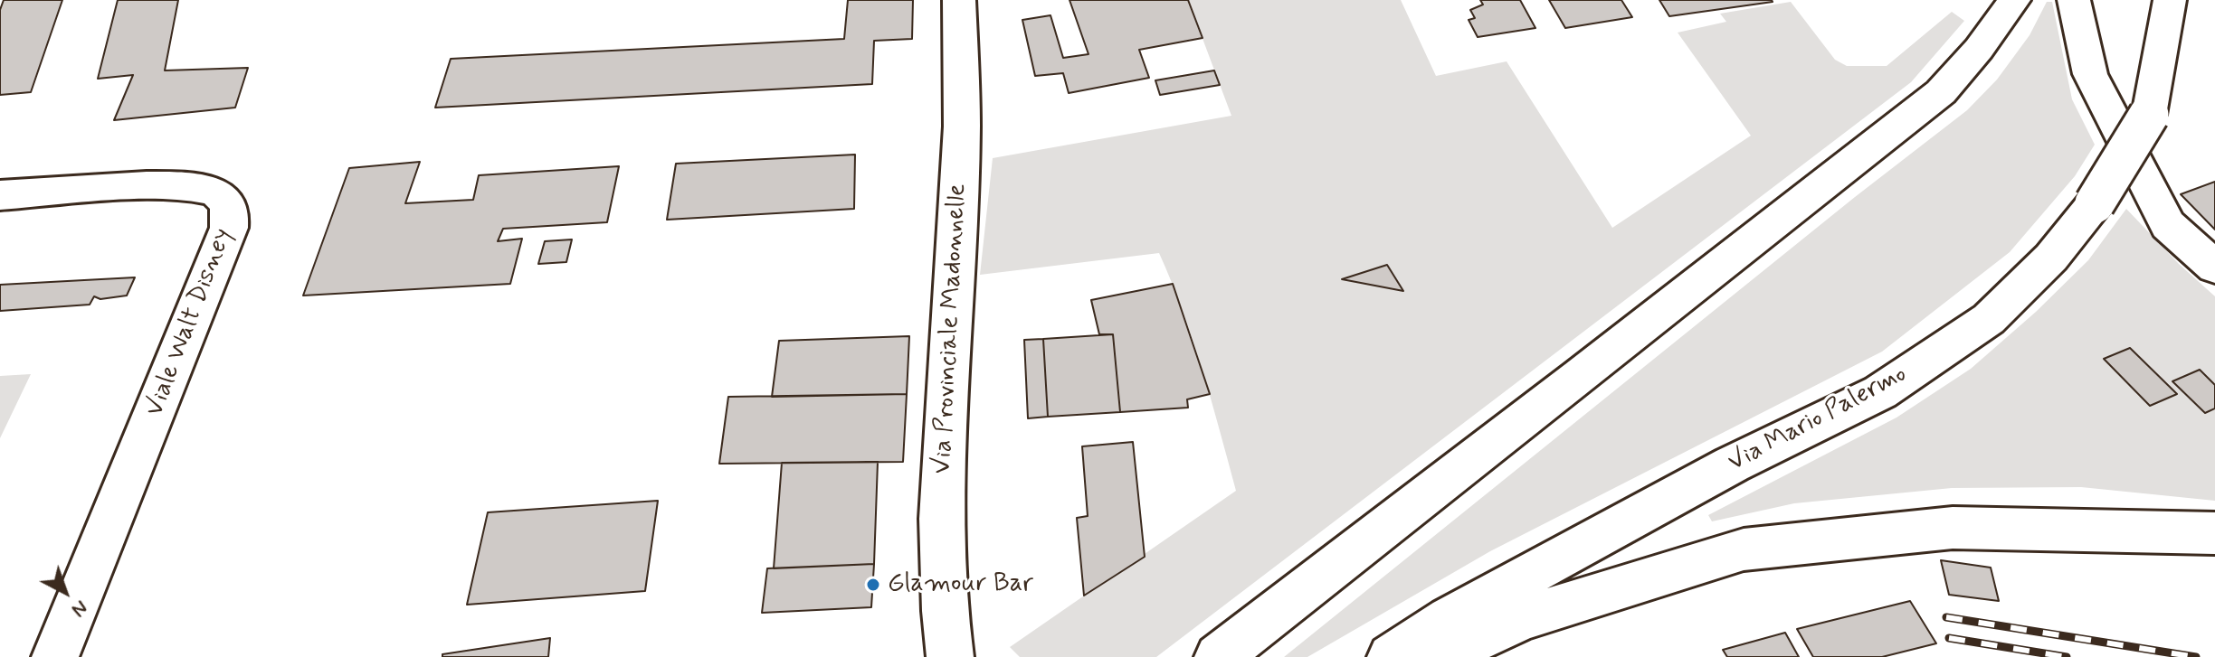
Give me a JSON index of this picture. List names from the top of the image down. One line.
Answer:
{"streets":{"street":["Viale Walt Disney","Via Provinciale Madonnelle","Via Mario Palermo"]},"places":["Glamour Bar"],"north":"bottom right"}
